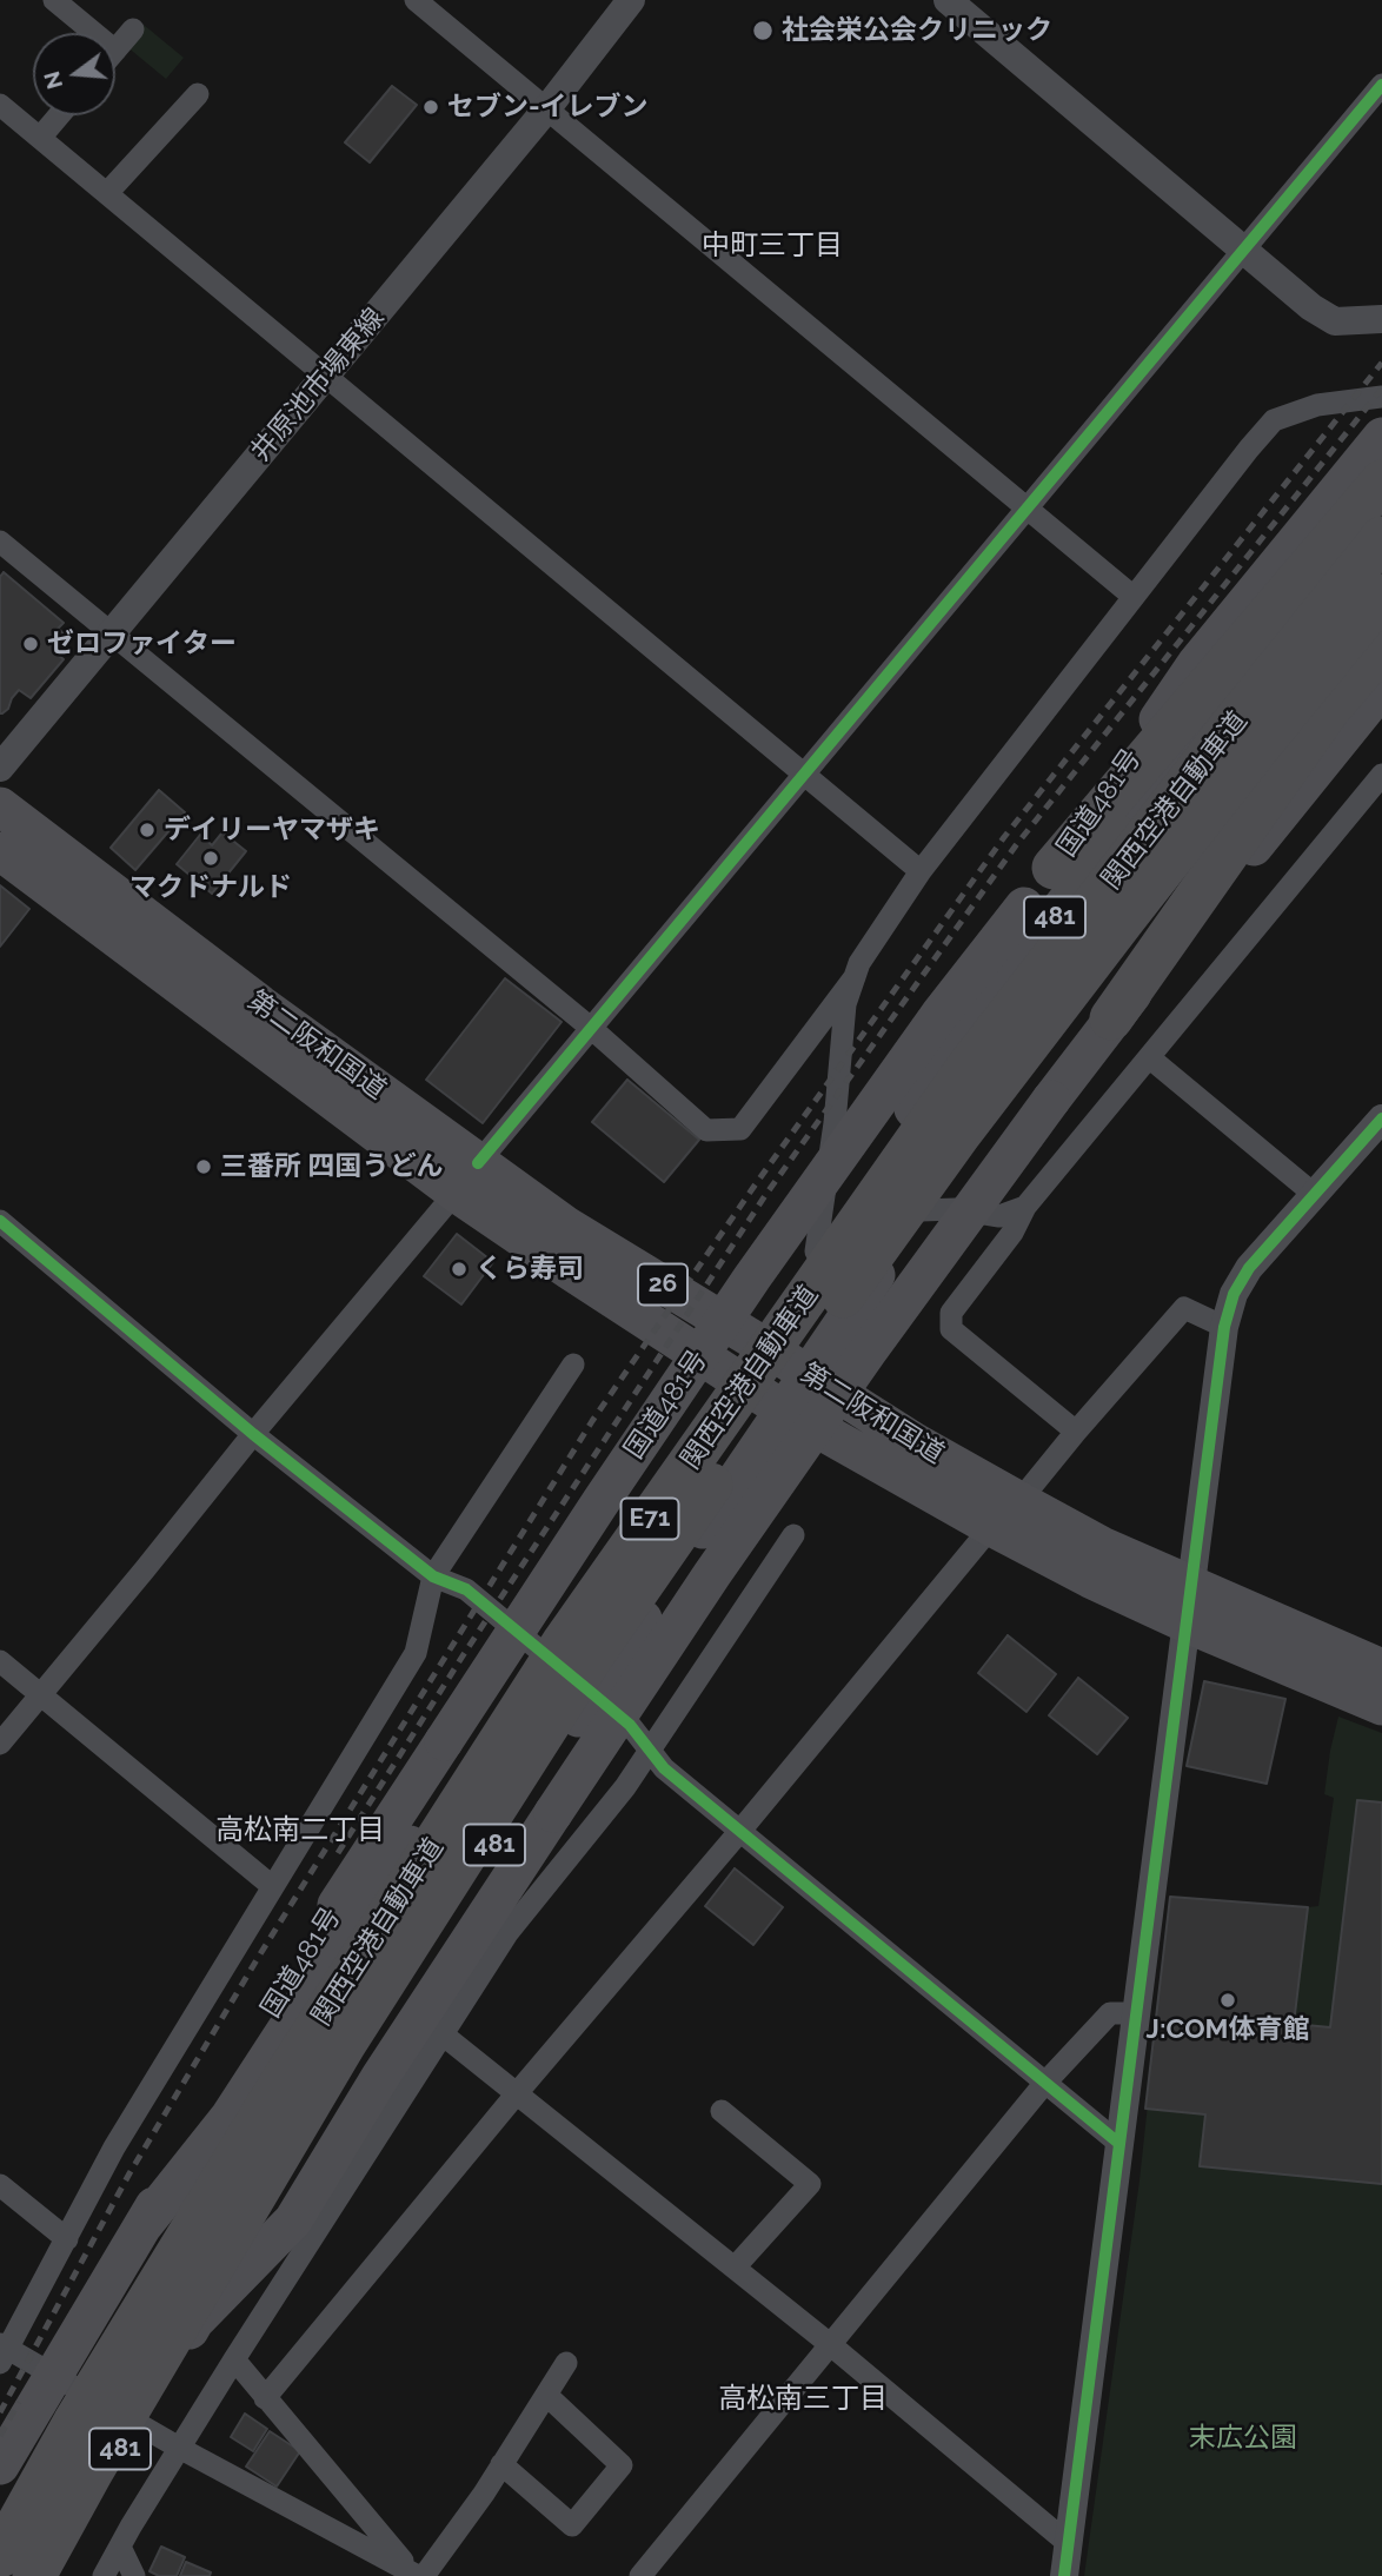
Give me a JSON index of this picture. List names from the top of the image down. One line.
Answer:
{"streets":{"highway":["関西空港自動車道","国道481号","481","第二阪和国道","26","E71"],"street":["井原池市場東線"]},"crossings":[["国道481号","481"],["481","第二阪和国道"]],"districts":["中町三丁目","高松南二丁目","高松南三丁目"],"parks":["末広公園"],"places":["社会栄公会クリニック","セブン-イレブン","ゼロファイター","デイリーヤマザキ","マクドナルド","三番所 四国うどん","くら寿司","J:COM体育館"],"north":"left"}
